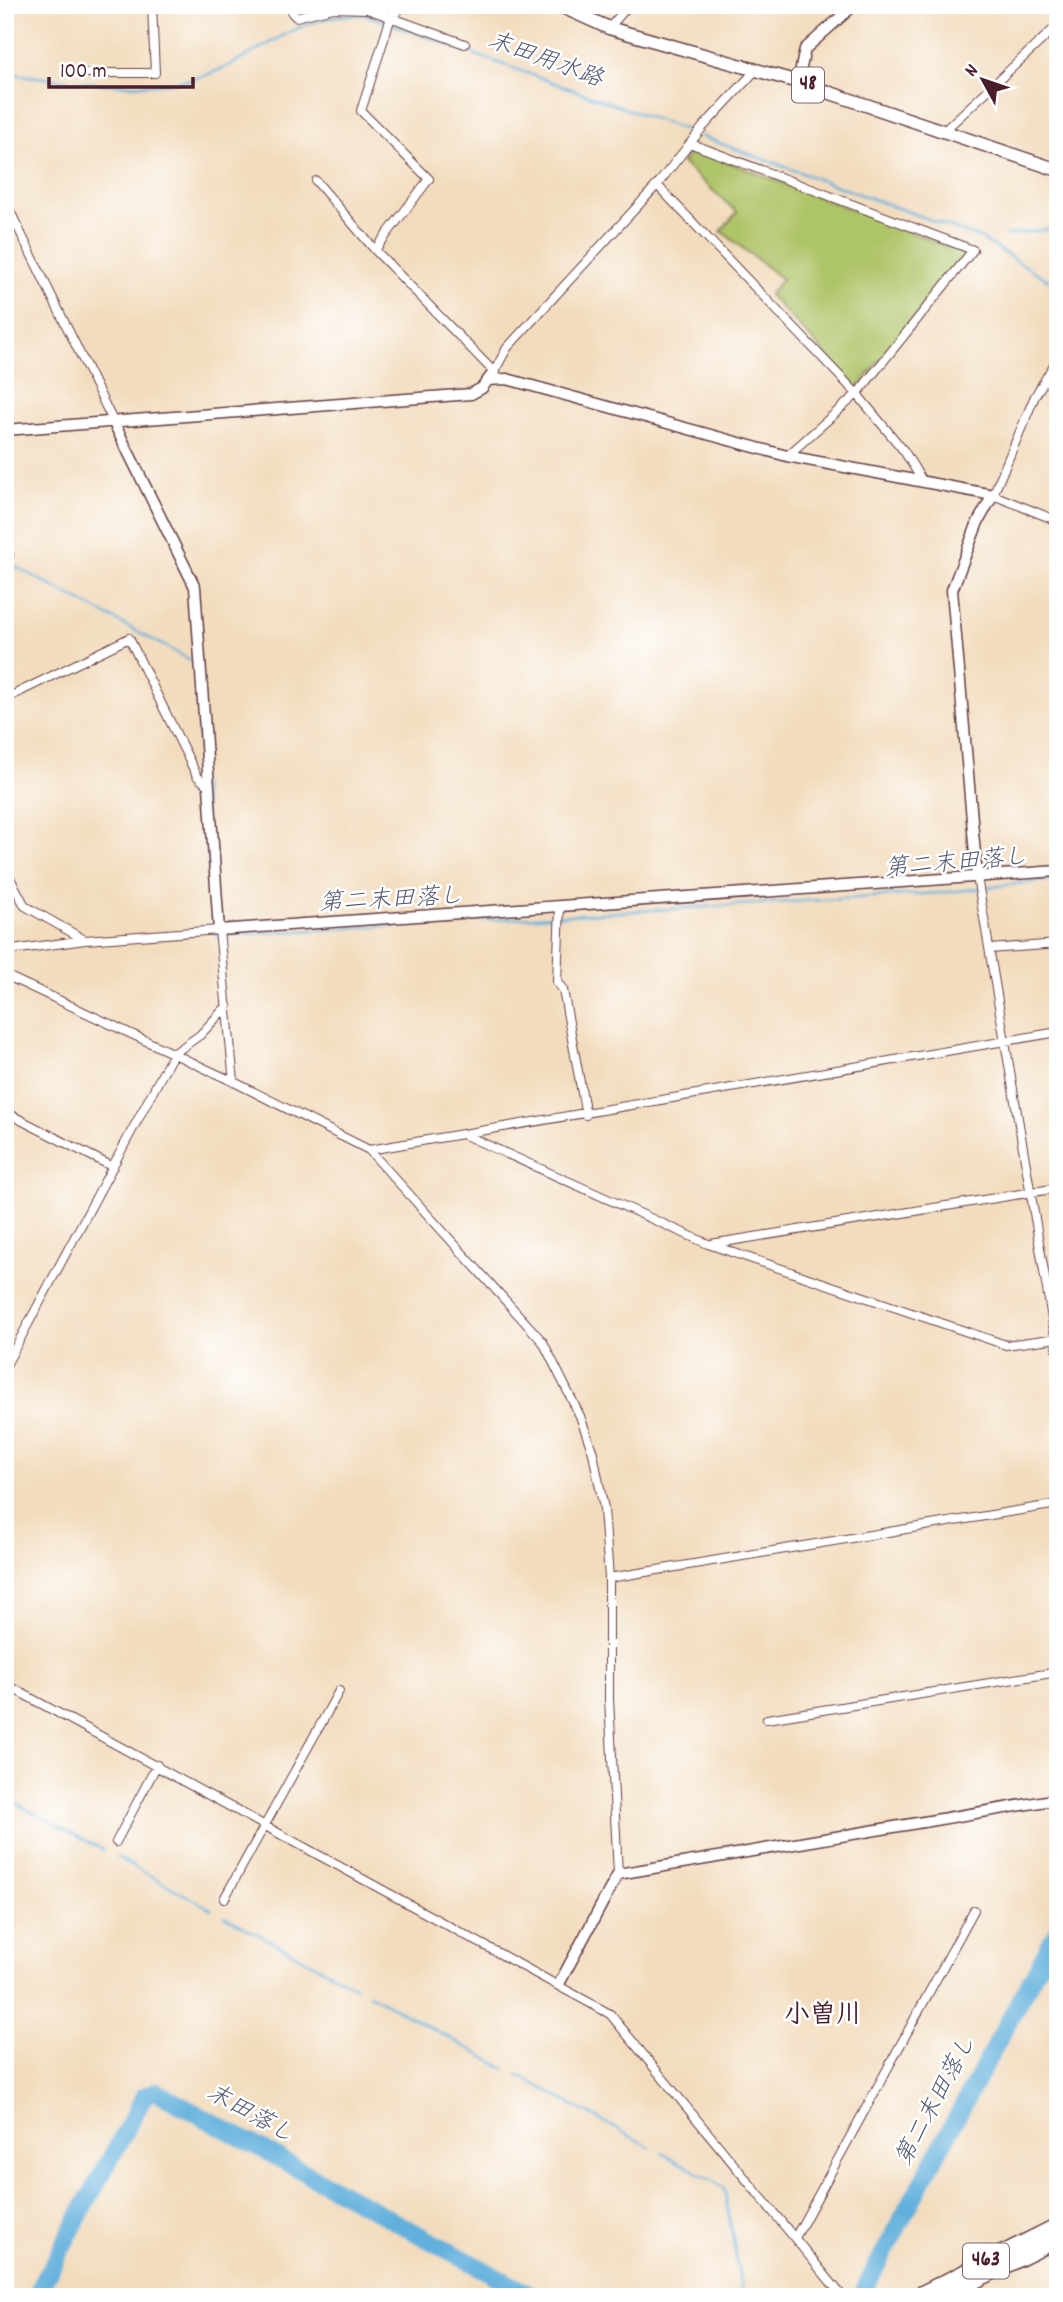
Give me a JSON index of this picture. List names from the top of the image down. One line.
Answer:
{"streets":{"highway":["463"],"main road":["48"]},"districts":["小曽川"],"water":["末田用水路","第二末田落し","末田落し"],"scale_bar":"100 m","north":"top left"}
